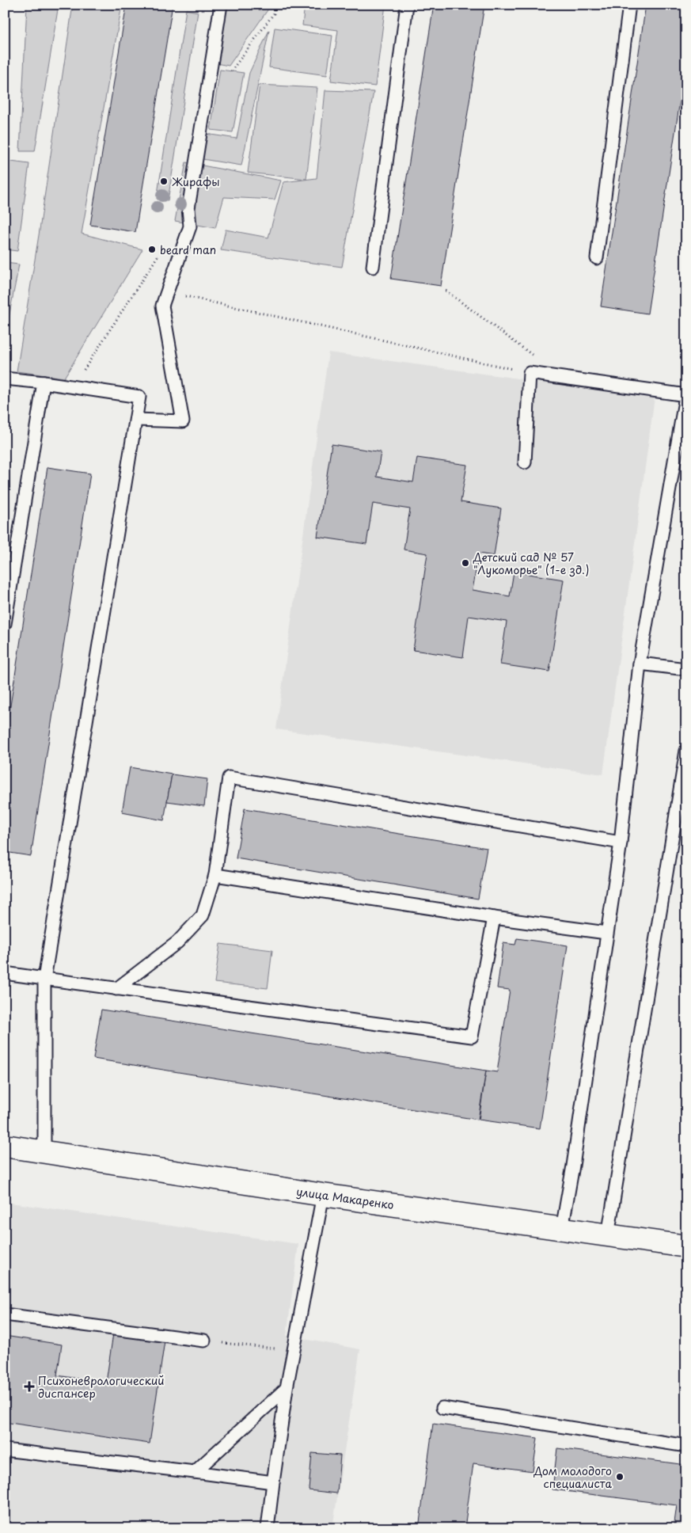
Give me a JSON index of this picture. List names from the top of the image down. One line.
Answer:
{"streets":{"street":["улица Макаренко"]},"places":{"other":["Жирафы","beard man","Детский сад № 57 \"Лукоморье\" (1-е зд.)","Дом молодого специалиста"],"health":["Психоневрологический диспансер"]}}
